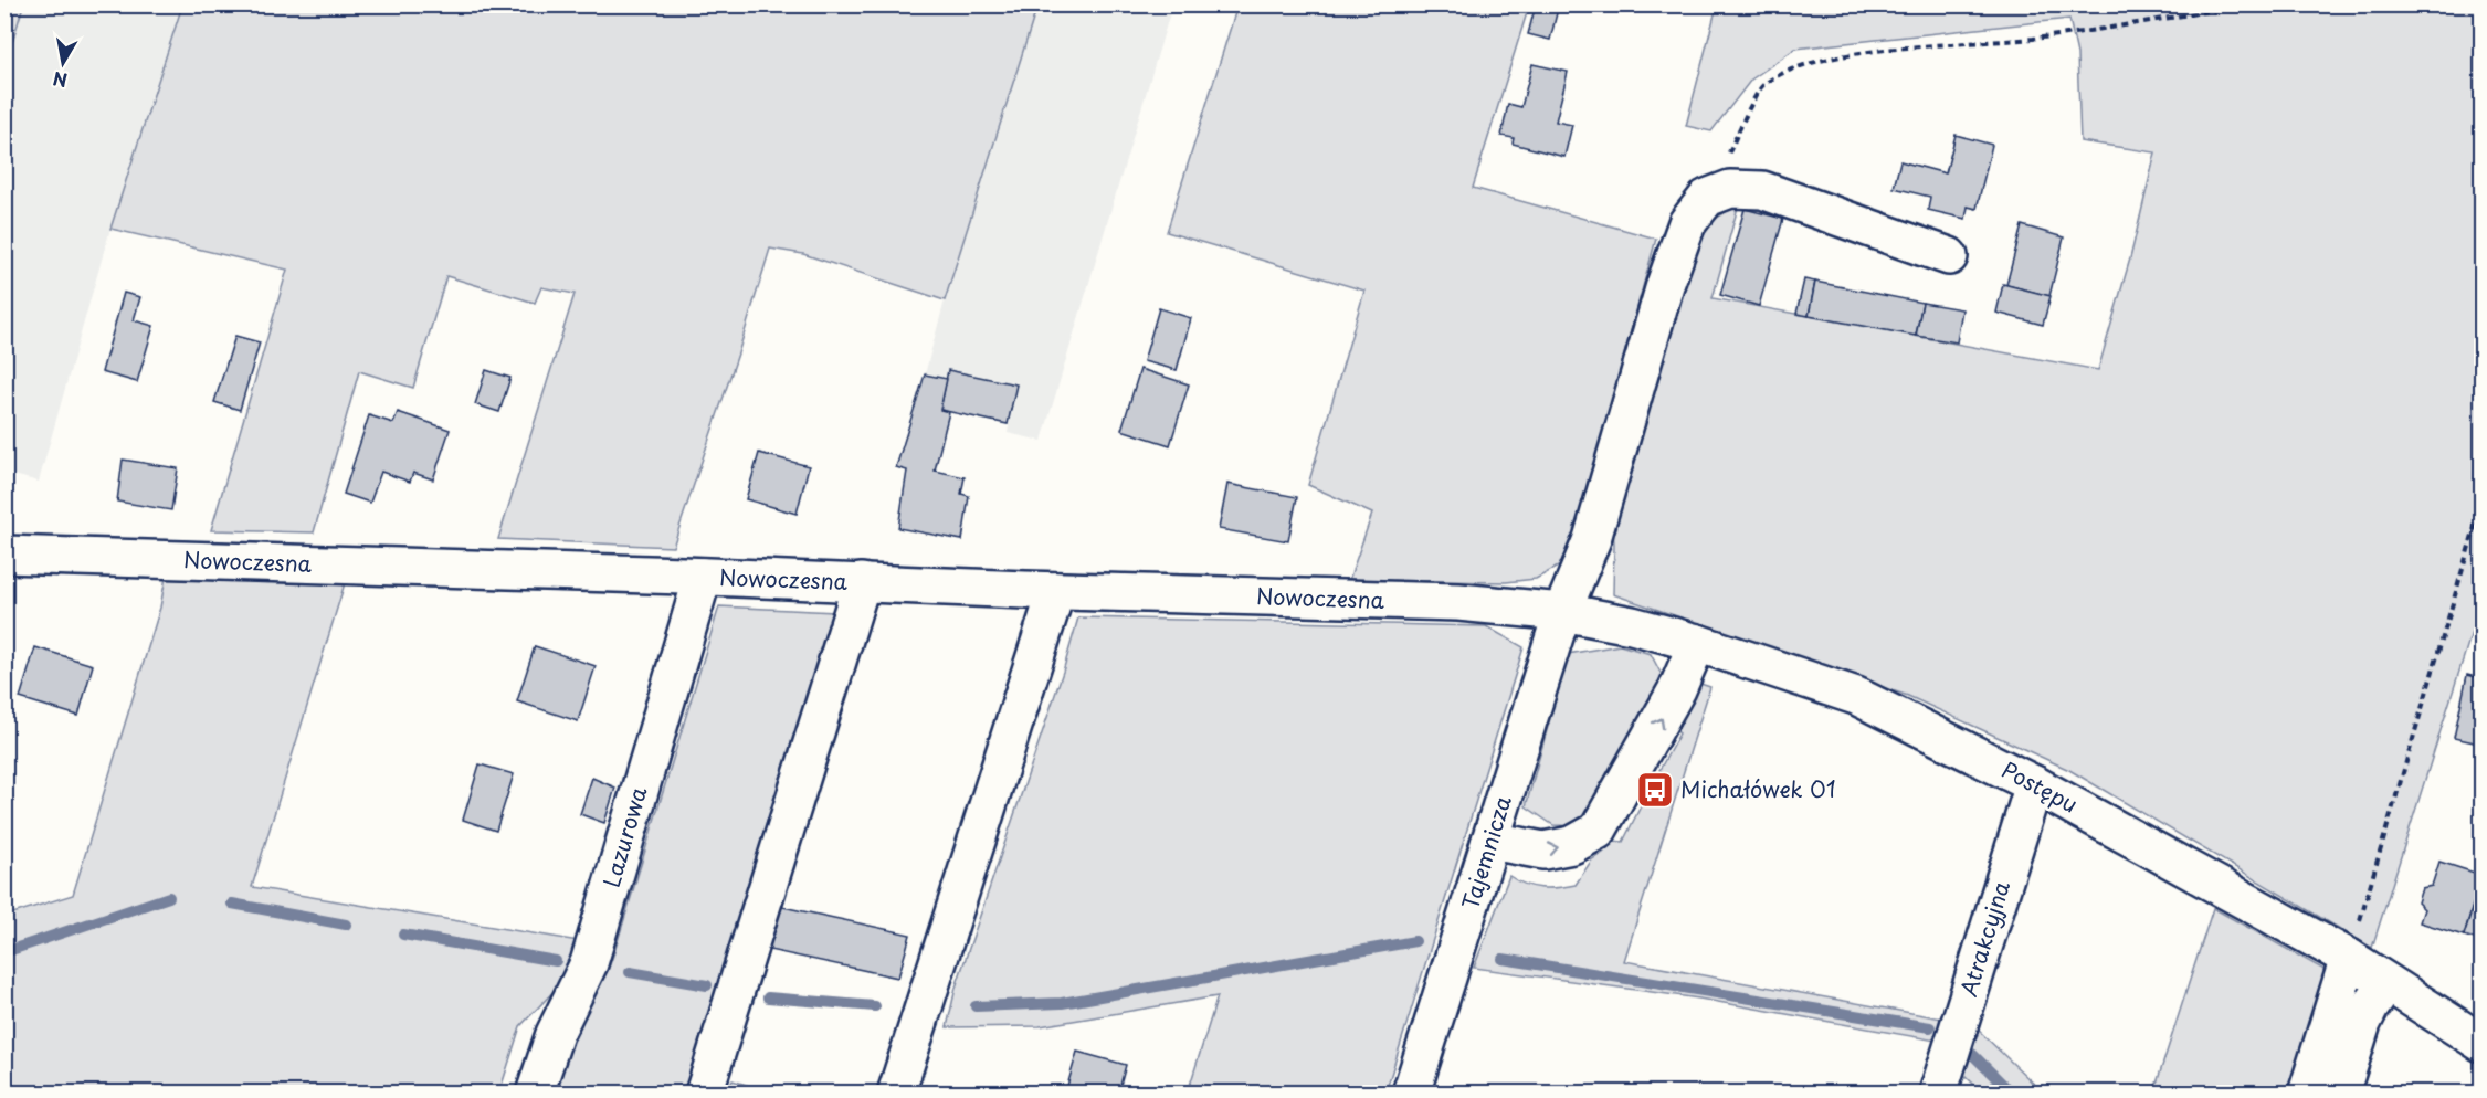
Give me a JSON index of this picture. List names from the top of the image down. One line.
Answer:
{"streets":{"street":["Nowoczesna","Postępu","Lazurowa","Tajemnicza","Atrakcyjna"]},"crossings":[["Nowoczesna","Postępu"],["Nowoczesna","Lazurowa"],["Nowoczesna","Tajemnicza"],["Postępu","Tajemnicza"],["Postępu","Atrakcyjna"]],"places":{"bus stop":["Michałówek 01"]},"north":"bottom"}
